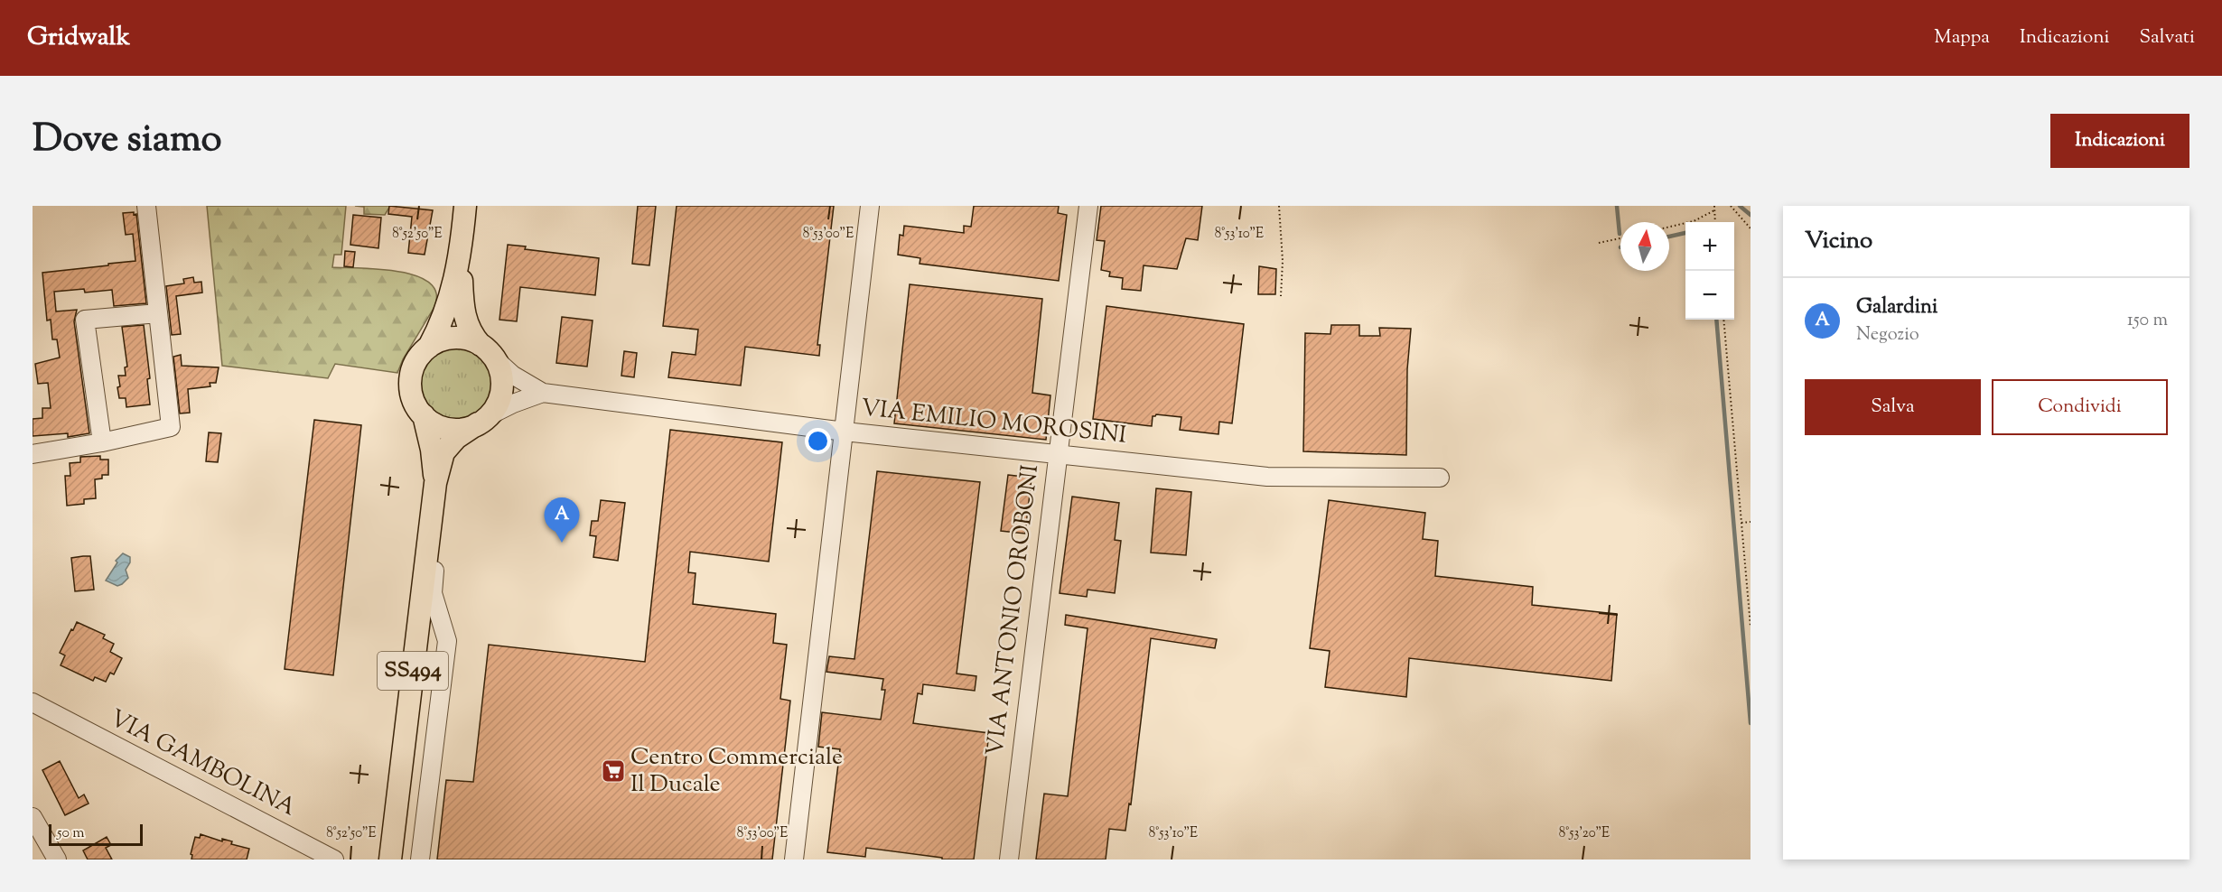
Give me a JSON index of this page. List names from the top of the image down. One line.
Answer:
{"streets":{"main road":["SS494"],"street":["VIA EMILIO MOROSINI","VIA ANTONIO OROBONI","VIA GAMBOLINA"]},"crossings":[["VIA EMILIO MOROSINI","VIA ANTONIO OROBONI"],["VIA EMILIO MOROSINI","SS494"]],"places":{"supermarket":["Centro Commerciale Il Ducale"]},"scale_bar":"50 m","north":"top","page":{"header":"Gridwalk","nav":["Mappa","Indicazioni","Salvati"],"title":"Dove siamo","buttons":["Indicazioni",["Salva","Condividi"]],"heading":"Vicino","map_buttons":["+","−"],"list":[{"mark":"A","name":"Galardini","note":"Negozio","value":"150 m"}],"pins":"A","scale":"50 m"},"coordinates":["8°52'50\"E","8°53'00\"E","8°53'10\"E","8°53'20\"E"]}
